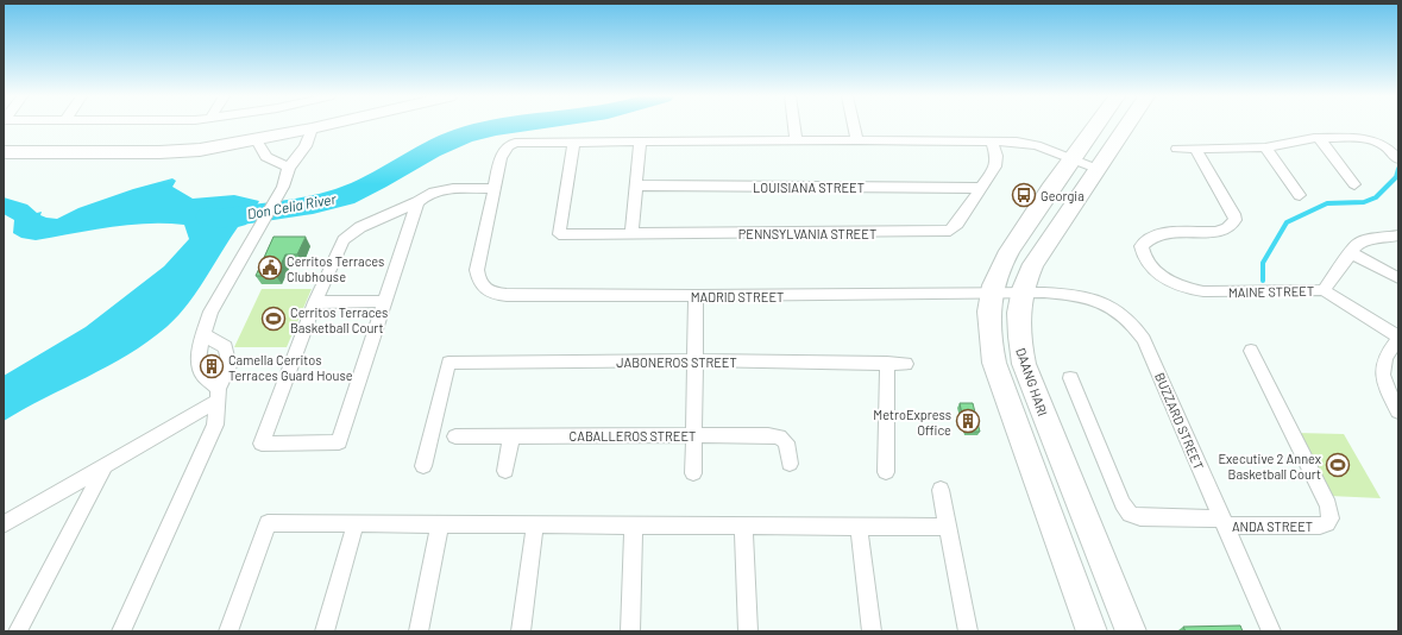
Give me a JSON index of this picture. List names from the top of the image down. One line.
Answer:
{"streets":{"main road":["DAANG HARI"],"street":["LOUISIANA STREET","PENNSYLVANIA STREET","MAINE STREET","MADRID STREET","JABONEROS STREET","BUZZARD STREET","CABALLEROS STREET","ANDA STREET"]},"crossings":[["LOUISIANA STREET","PENNSYLVANIA STREET"],["MADRID STREET","BUZZARD STREET"],["DAANG HARI","BUZZARD STREET"],["BUZZARD STREET","ANDA STREET"]],"water":["Don Celia River"],"places":{"bus stop":["Georgia"],"public building":["Cerritos Terraces Clubhouse"],"sports":["Cerritos Terraces Basketball Court","Executive 2 Annex Basketball Court"],"building":["Camella Cerritos Terraces Guard House","MetroExpress Office"]}}
